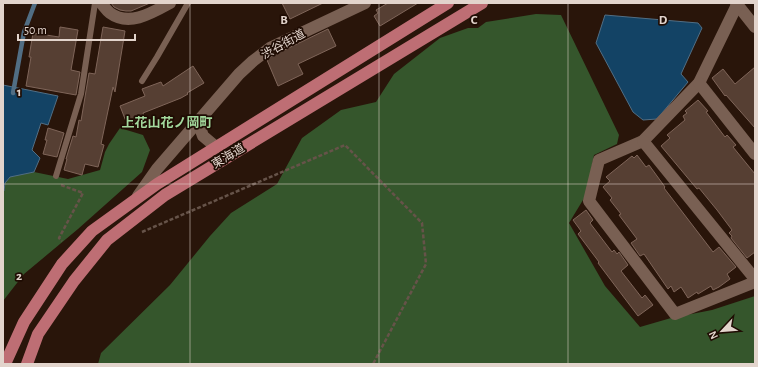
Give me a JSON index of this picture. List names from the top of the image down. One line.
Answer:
{"streets":{"highway":["東海道"],"street":["渋谷街道"]},"crossings":[["渋谷街道","東海道"]],"districts":["上花山花ノ岡町"],"scale_bar":"50 m","north":"bottom left","grid":{"columns":["B","C","D"],"rows":["1","2"]}}
